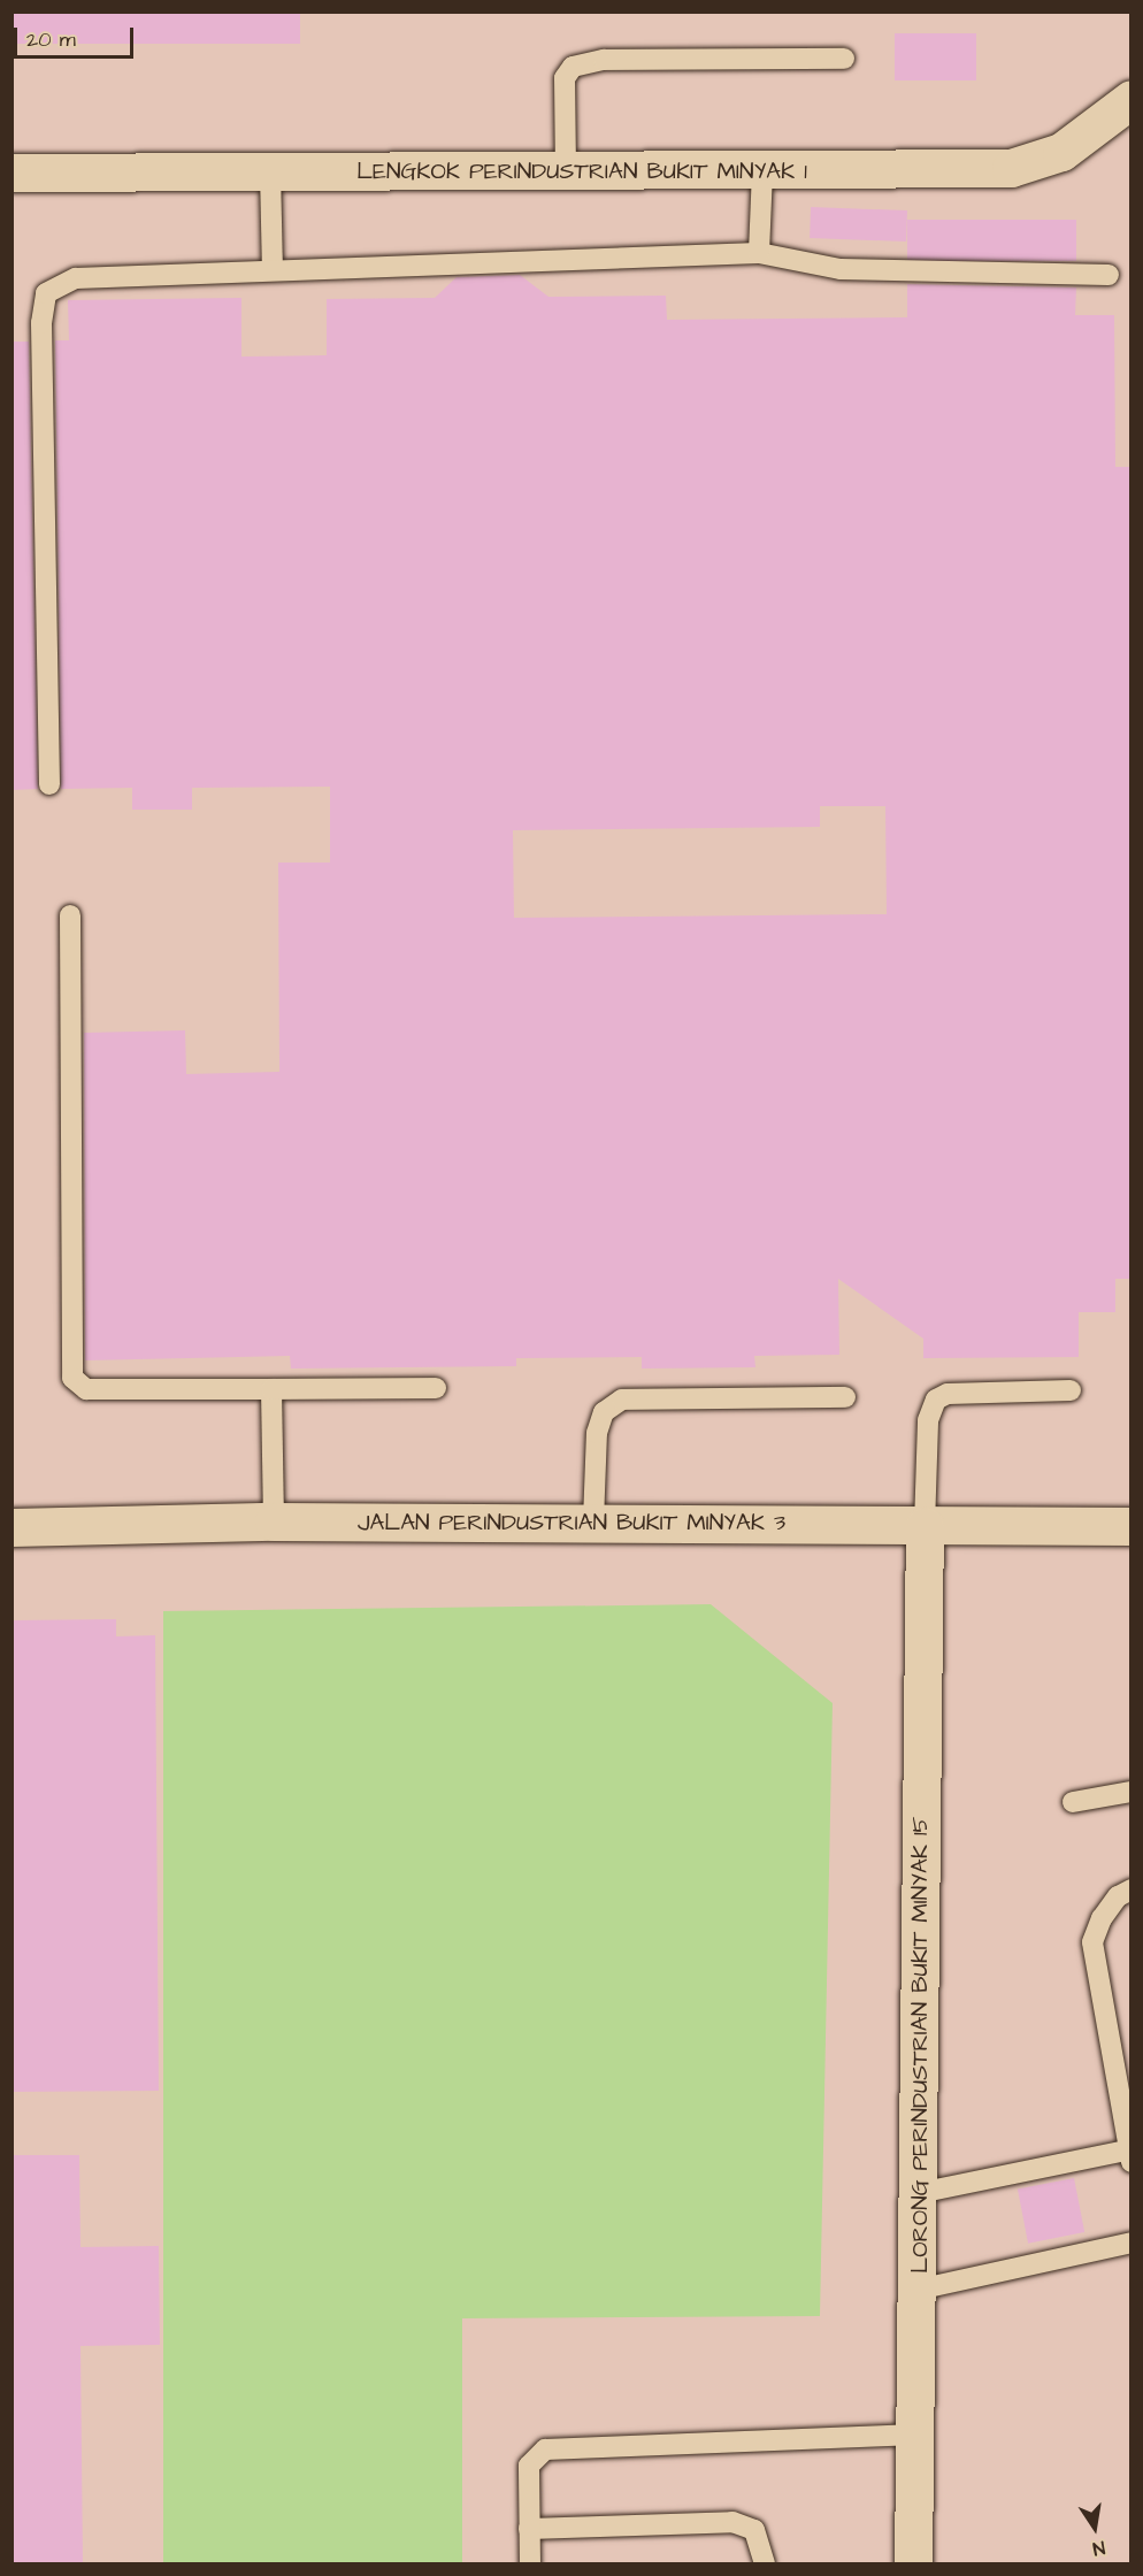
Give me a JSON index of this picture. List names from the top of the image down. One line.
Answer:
{"streets":{"street":["LENGKOK PERINDUSTRIAN BUKIT MINYAK 1","JALAN PERINDUSTRIAN BUKIT MINYAK 3","LORONG PERINDUSTRIAN BUKIT MINYAK 15"]},"crossings":[["JALAN PERINDUSTRIAN BUKIT MINYAK 3","LORONG PERINDUSTRIAN BUKIT MINYAK 15"]],"scale_bar":"20 m","north":"bottom"}
